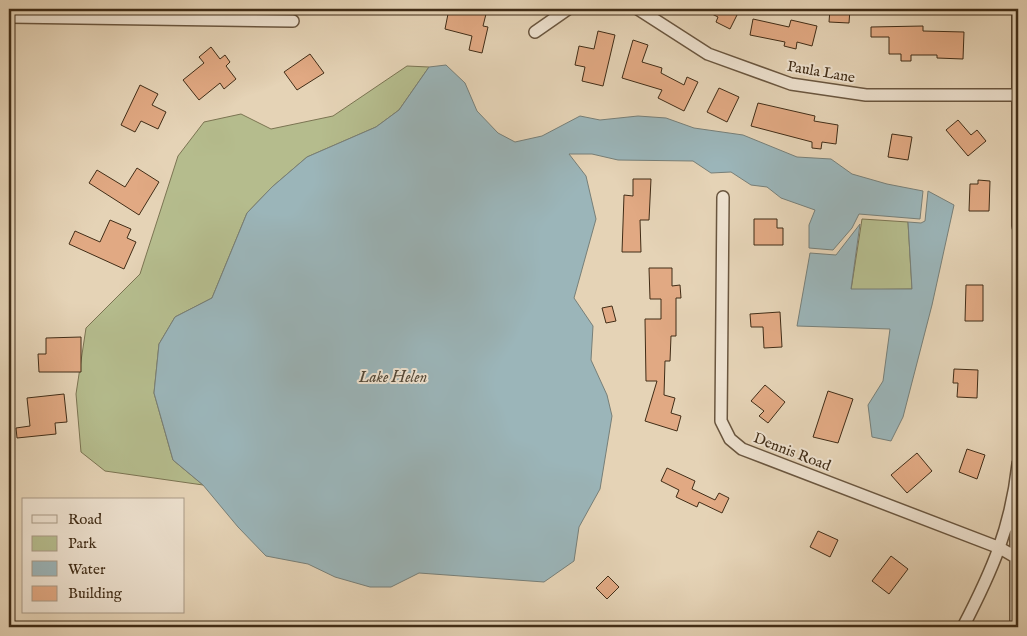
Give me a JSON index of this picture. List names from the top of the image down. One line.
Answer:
{"streets":{"street":["Paula Lane","Dennis Road"]},"water":["Lake Helen"],"legend":["Road","Park","Water","Building"]}
